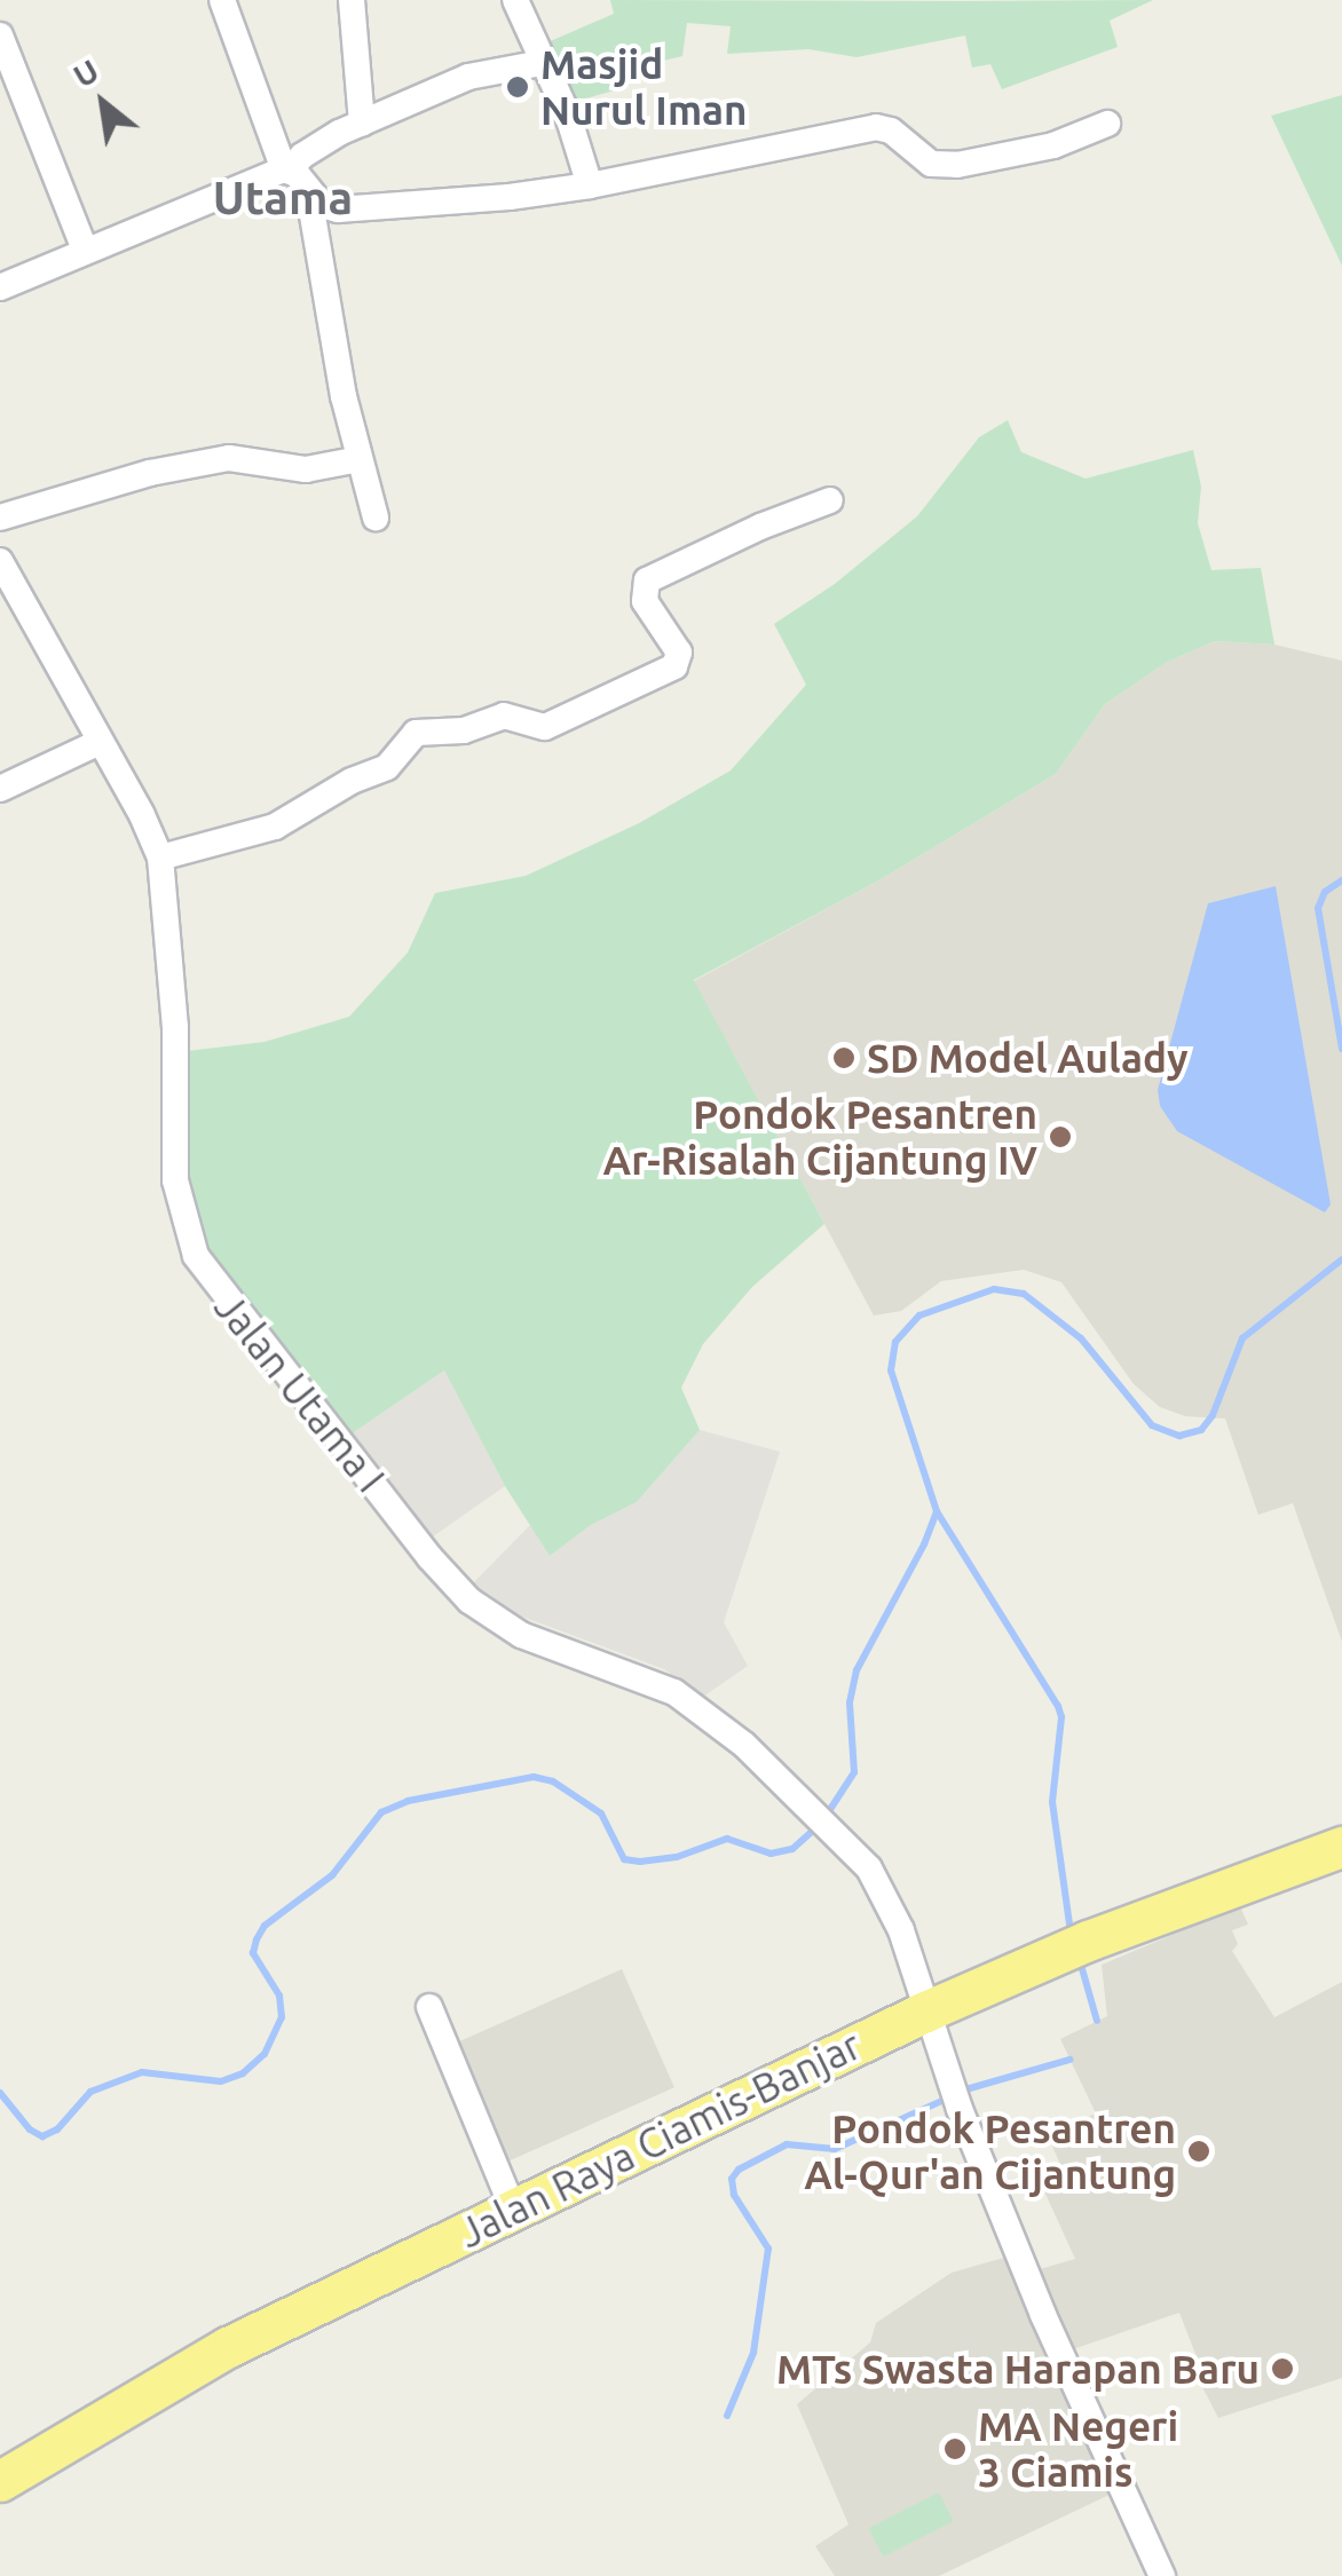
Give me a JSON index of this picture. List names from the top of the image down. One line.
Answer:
{"streets":{"highway":["Jalan Raya Ciamis-Banjar"],"street":["Jalan Utama I"]},"crossings":[["Jalan Utama I","Jalan Raya Ciamis-Banjar"]],"districts":["Utama"],"places":["Masjid Nurul Iman","SD Model Aulady","Pondok Pesantren Ar-Risalah Cijantung IV","Pondok Pesantren Al-Qur'an Cijantung","MTs Swasta Harapan Baru","MA Negeri 3 Ciamis"],"north":"top left"}
